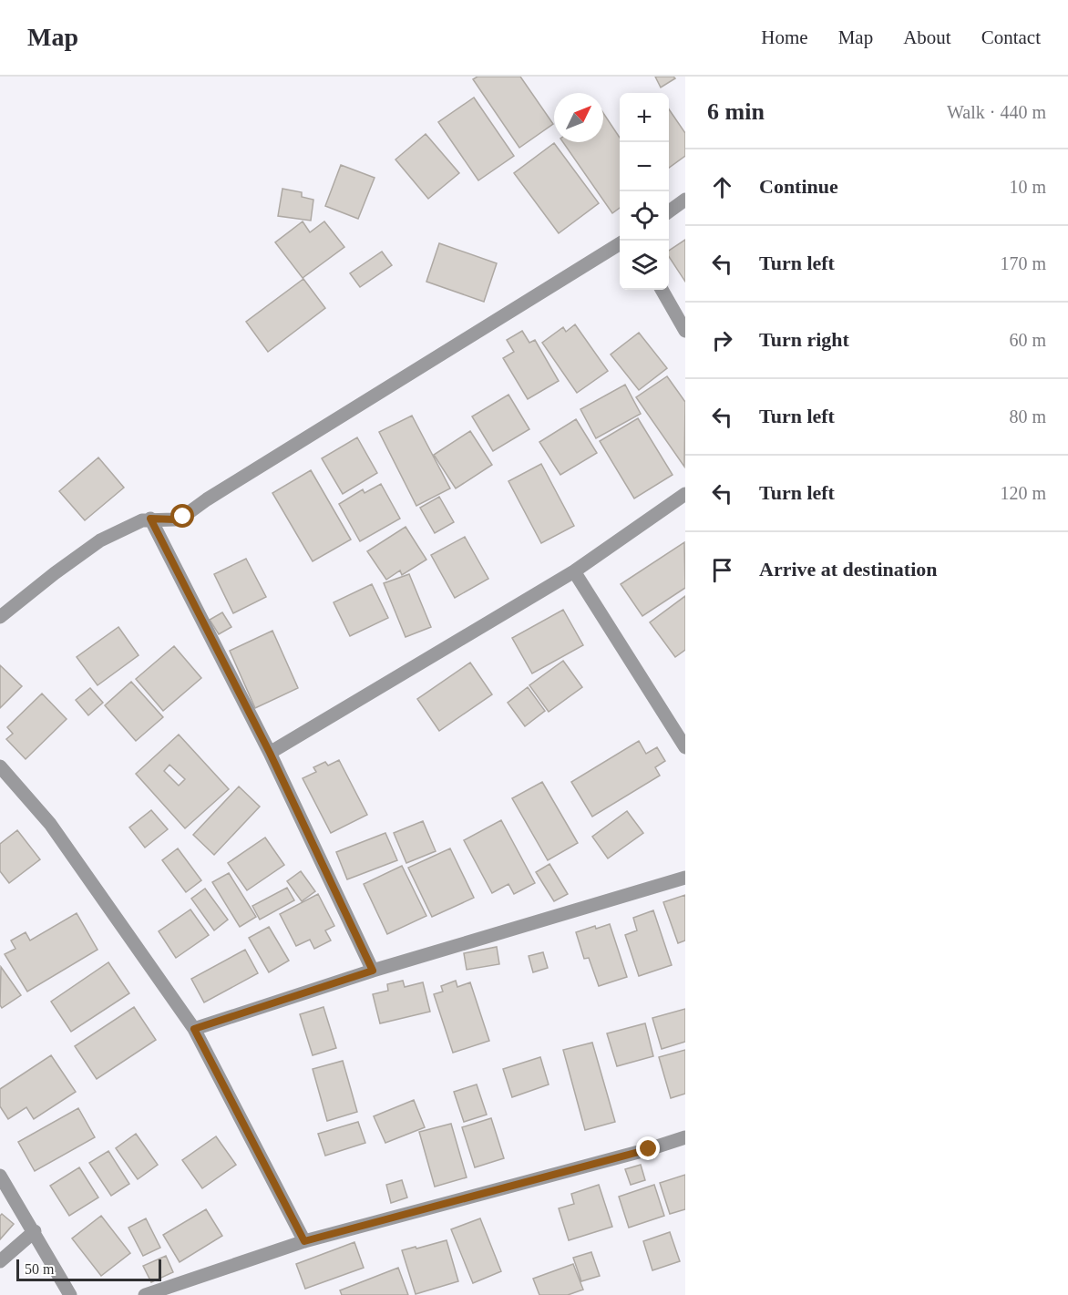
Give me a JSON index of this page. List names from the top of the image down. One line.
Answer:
{"scale_bar":"50 m","north":"top right","page":{"header":"Map","nav":["Home","Map","About","Contact"],"heading":["6 min","Walk · 440 m"],"map_buttons":["+","−"],"list":[["Continue","10 m"],["Turn left","170 m"],["Turn right","60 m"],["Turn left","80 m"],["Turn left","120 m"],"Arrive at destination"],"scale":"50 m"}}
